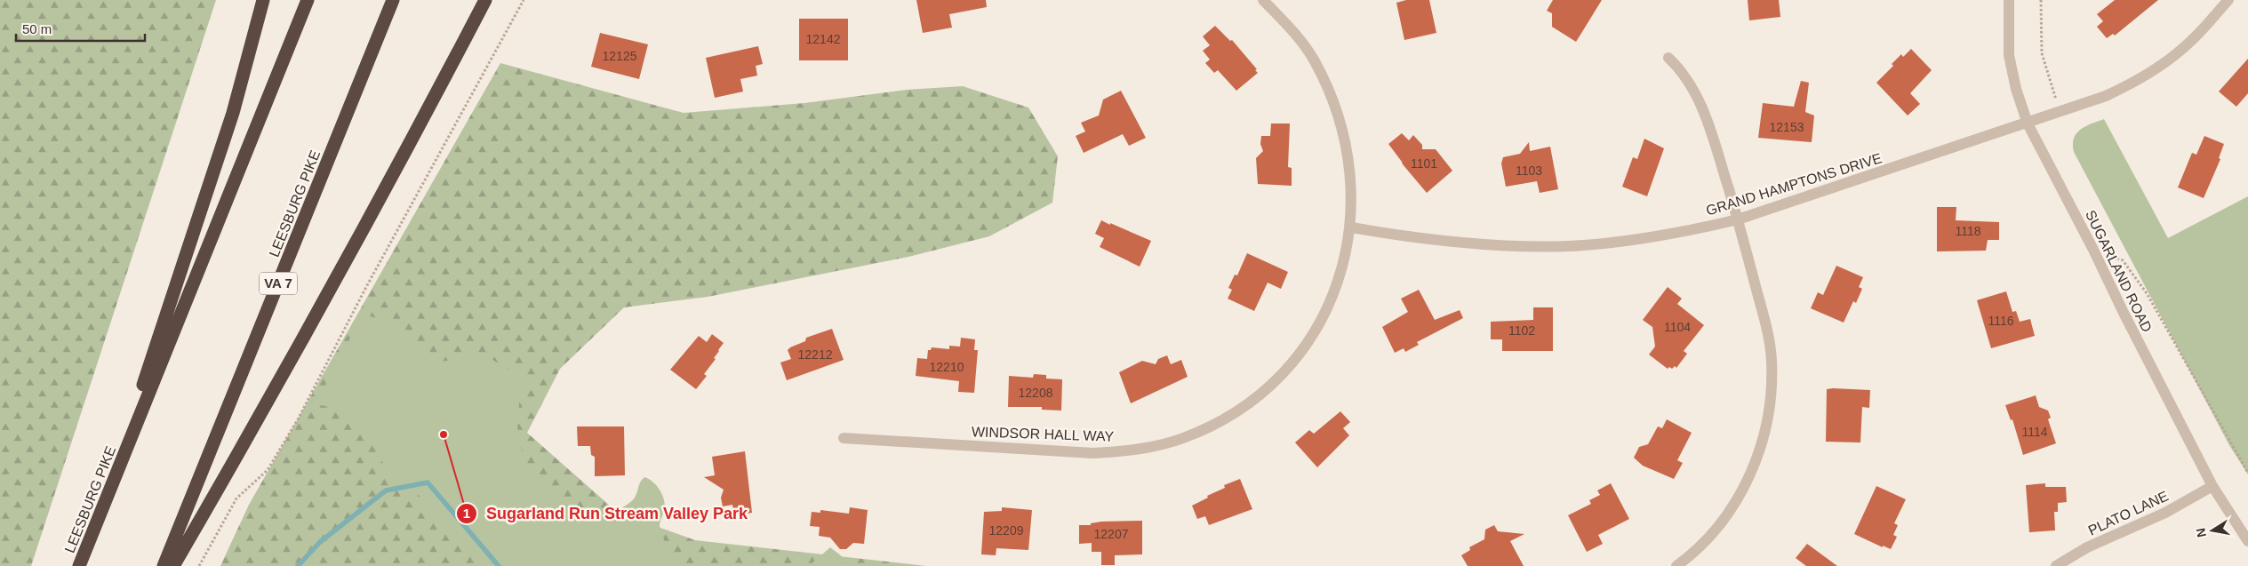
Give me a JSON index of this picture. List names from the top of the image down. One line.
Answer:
{"streets":{"highway":["LEESBURG PIKE","VA 7"],"street":["GRAND HAMPTONS DRIVE","SUGARLAND ROAD","WINDSOR HALL WAY","PLATO LANE"]},"crossings":[["GRAND HAMPTONS DRIVE","SUGARLAND ROAD"],["GRAND HAMPTONS DRIVE","WINDSOR HALL WAY"],["SUGARLAND ROAD","PLATO LANE"]],"places":["Sugarland Run Stream Valley Park"],"house_numbers":["12142","12125","12153","1101","1103","1118","1116","1104","1102","12212","12210","12208","1114","12209","12207"],"scale_bar":"50 m","north":"left"}
